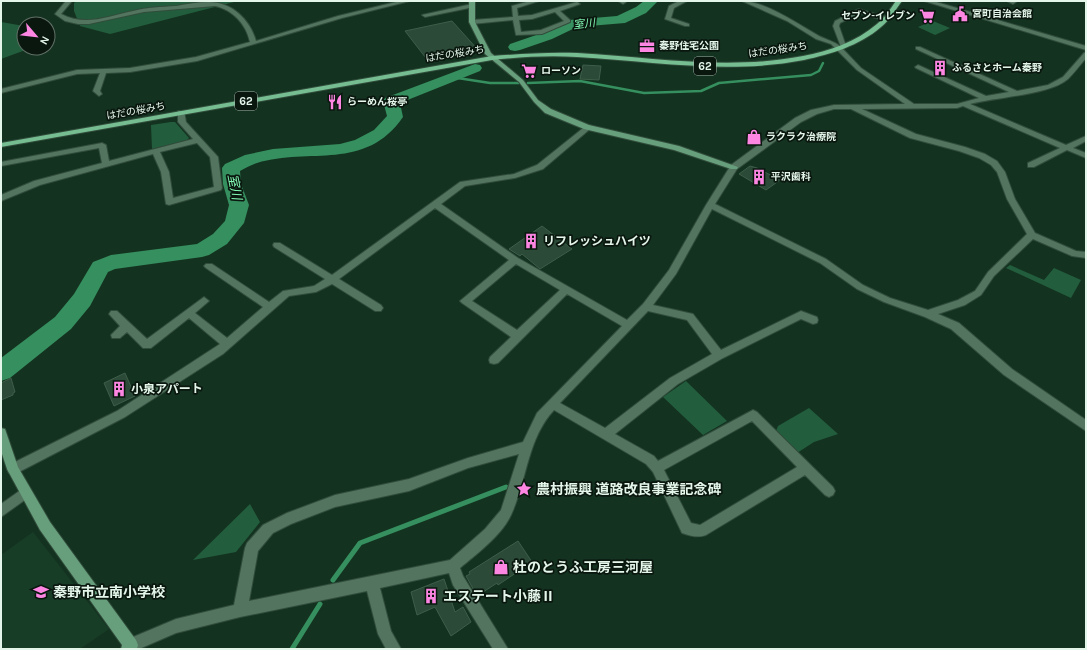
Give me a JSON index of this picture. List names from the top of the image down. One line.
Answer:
{"streets":{"main road":["はだの桜みち","62"]},"water":["室川"],"places":{"public building":["宮町自治会館"],"supermarket":["セブン-イレブン","ローソン"],"office":["秦野住宅公園"],"building":["ふるさとホーム秦野","平沢歯科","リフレッシュハイツ","小泉アパート","エステート小藤Ⅱ"],"restaurant":["らーめん桜亭"],"shop":["ラクラク治療院","杜のとうふ工房三河屋"],"place":["農村振興 道路改良事業記念碑"],"school or university":["秦野市立南小学校"]},"north":"bottom right"}
